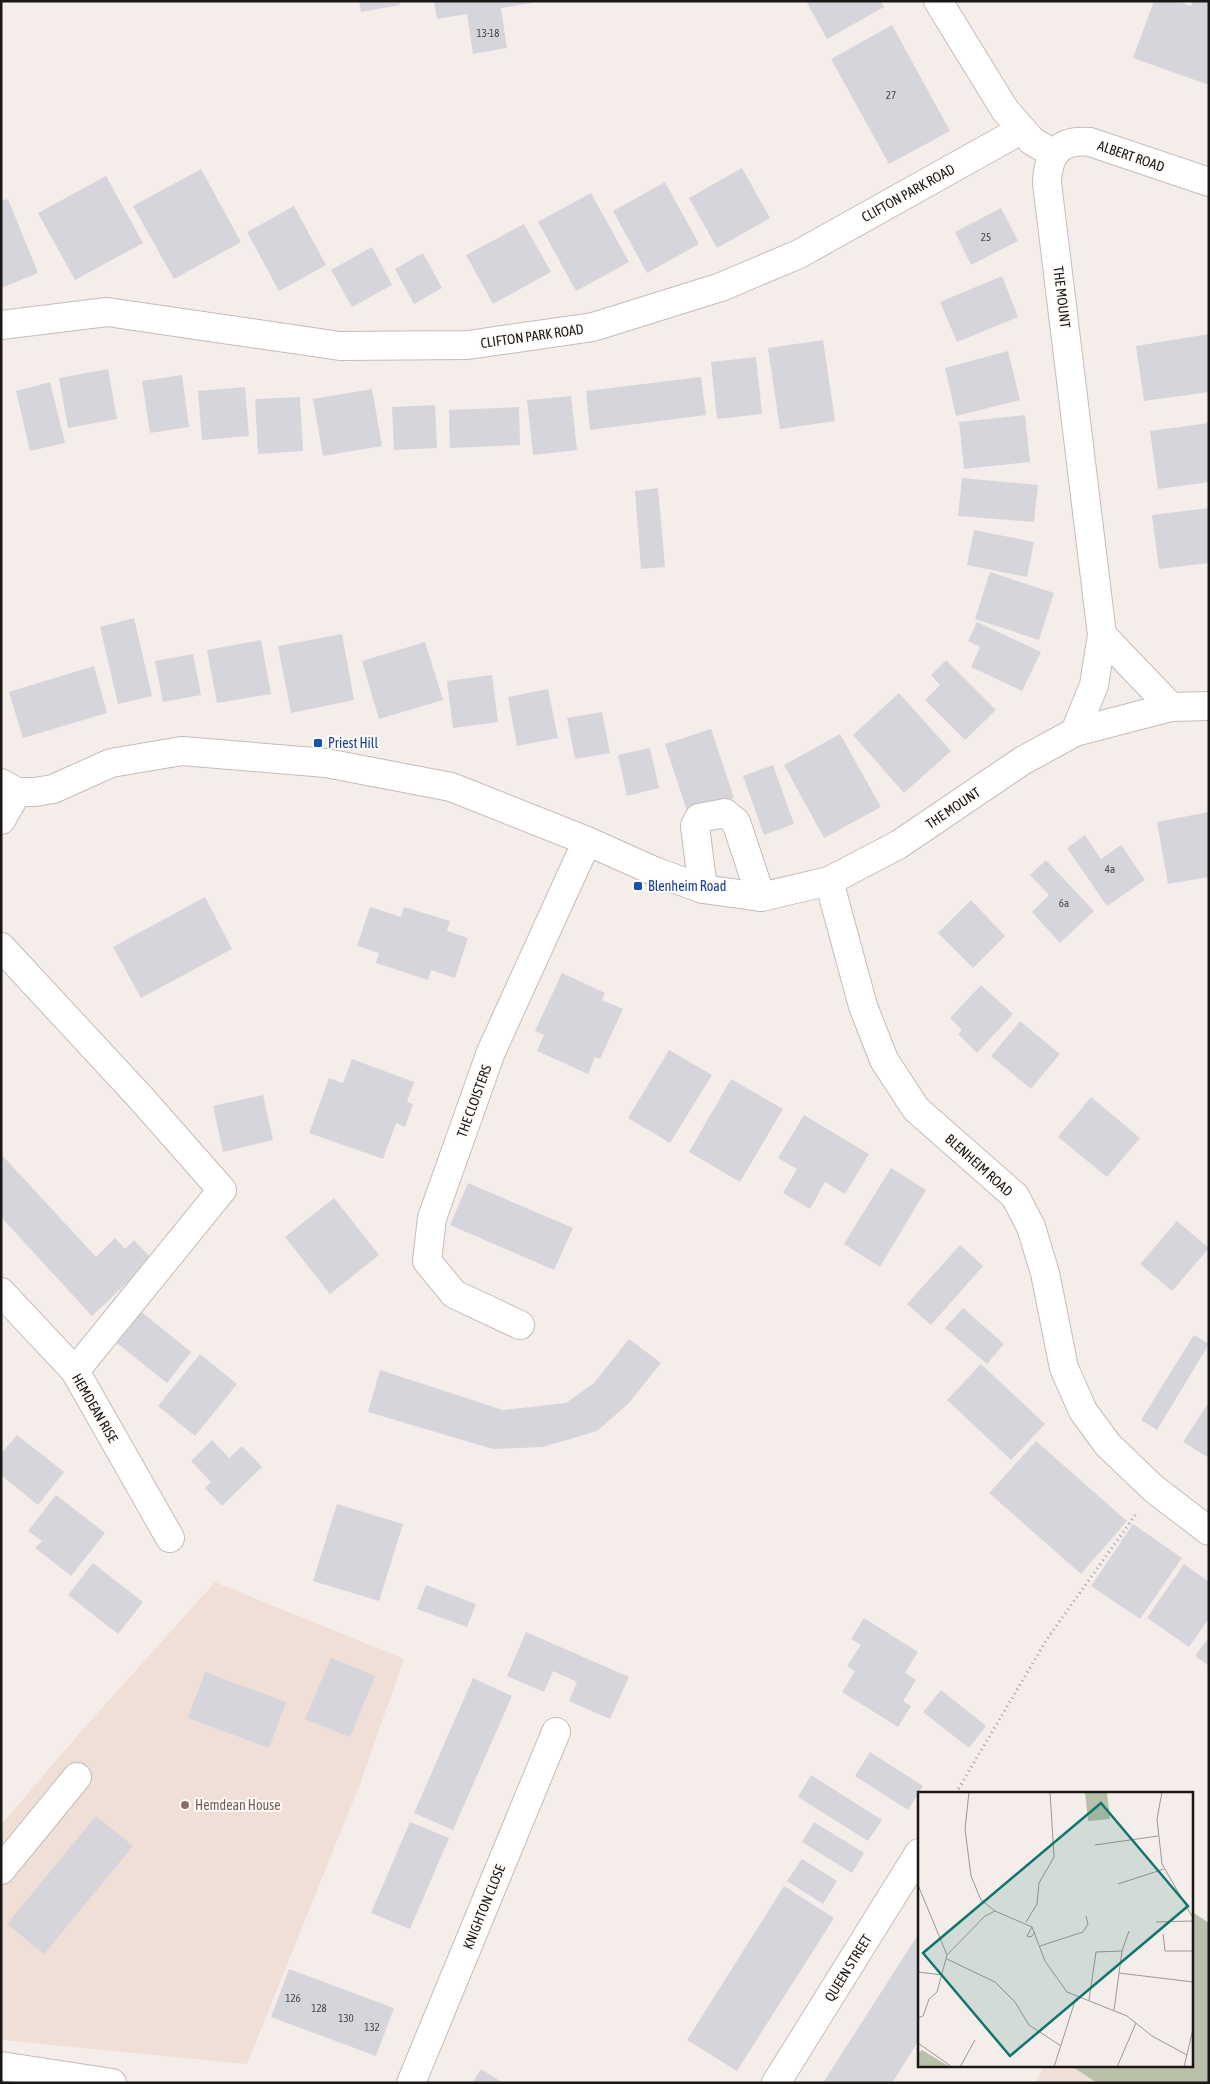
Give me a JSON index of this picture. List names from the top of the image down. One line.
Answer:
{"streets":{"street":["ALBERT ROAD","CLIFTON PARK ROAD","THE MOUNT","THE CLOISTERS","BLENHEIM ROAD","HEMDEAN RISE","KNIGHTON CLOSE","QUEEN STREET"]},"crossings":[["ALBERT ROAD","THE MOUNT"],["THE MOUNT","BLENHEIM ROAD"]],"places":{"transit":["Priest Hill","Blenheim Road"],"other":["Hemdean House"]},"house_numbers":["13-18","27","25","4a","6a","126","128","130","132"]}
